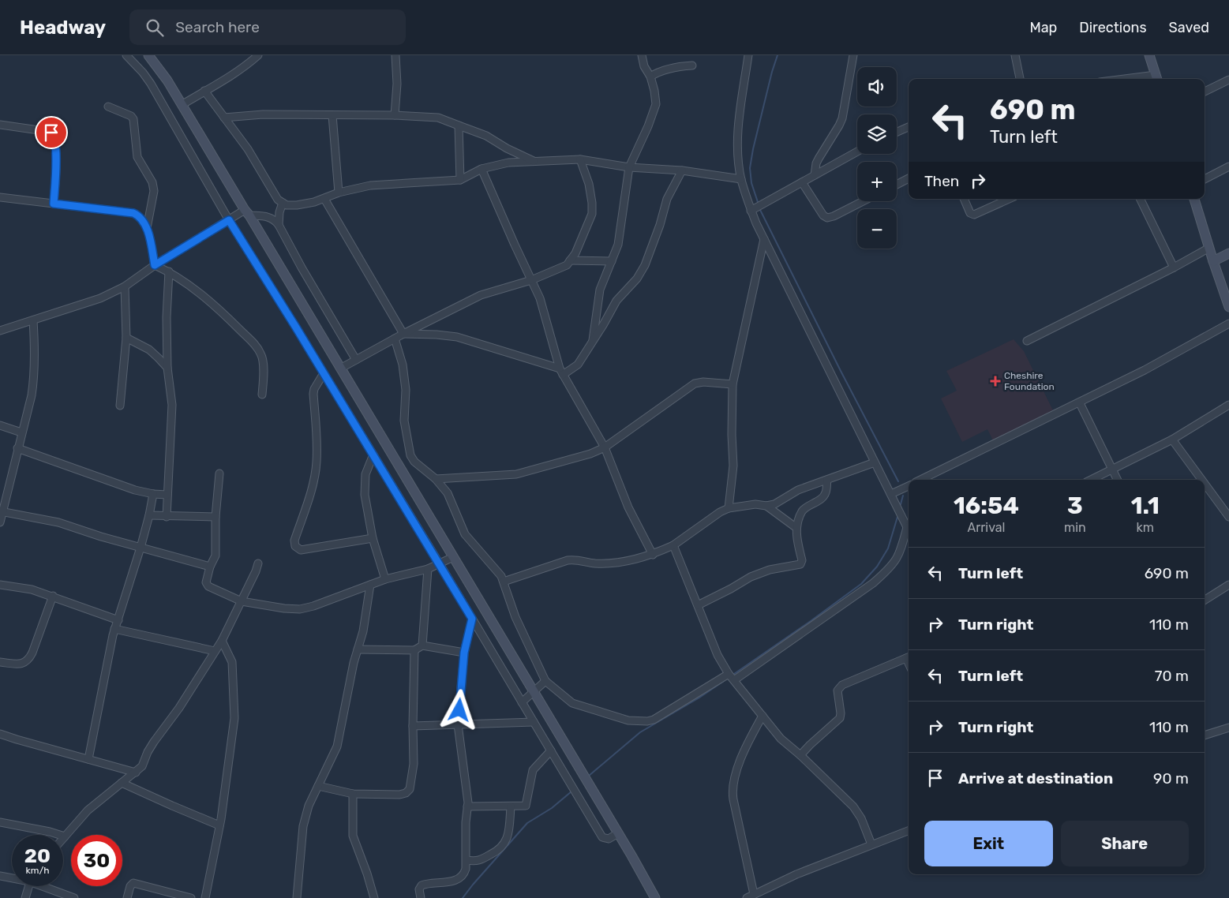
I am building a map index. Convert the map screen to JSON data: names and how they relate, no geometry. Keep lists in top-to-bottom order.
{
  "places": {
    "health": ["Cheshire Foundation"]
  },
  "page": {
    "header": "Headway",
    "search": "Search here",
    "nav": ["Map", "Directions", "Saved"],
    "map_buttons": ["+", "−"],
    "turn": ["690 m", "Turn left"],
    "then": "Then",
    "eta": [
      "16:54",
      "Arrival",
      "3",
      "min",
      "1.1",
      "km"
    ],
    "list": [
      {
        "name": "Turn left",
        "value": "690 m"
      },
      {
        "name": "Turn right",
        "value": "110 m"
      },
      {
        "name": "Turn left",
        "value": "70 m"
      },
      {
        "name": "Turn right",
        "value": "110 m"
      },
      {
        "name": "Arrive at destination",
        "value": "90 m"
      }
    ],
    "buttons": ["Exit", "Share"],
    "speed": "20 km/h",
    "limit": "30"
  }
}
